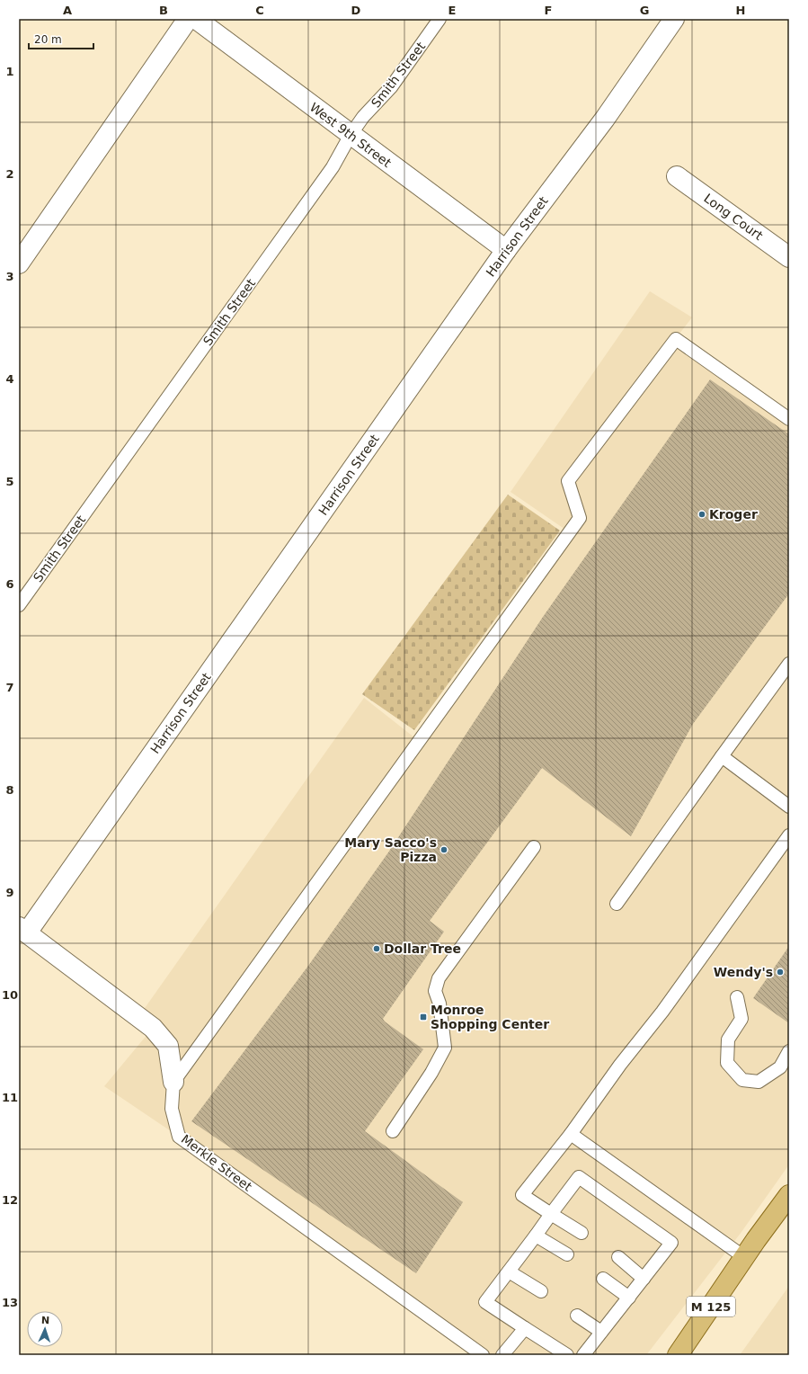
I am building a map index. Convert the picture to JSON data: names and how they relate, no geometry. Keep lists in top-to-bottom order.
{
  "streets": {
    "main road": ["M 125"],
    "street": [
      "West 9th Street",
      "Long Court",
      "Harrison Street",
      "Merkle Street"
    ],
    "lane": ["Smith Street"]
  },
  "crossings": [
    ["Smith Street", "West 9th Street"],
    ["West 9th Street", "Harrison Street"],
    ["Harrison Street", "Merkle Street"]
  ],
  "places": {
    "other": [
      "Kroger",
      "Mary Sacco's Pizza",
      "Dollar Tree",
      "Wendy's"
    ],
    "transit": ["Monroe Shopping Center"]
  },
  "scale_bar": "20 m",
  "north": "top",
  "grid": {
    "columns": [
      "A",
      "B",
      "C",
      "D",
      "E",
      "F",
      "G",
      "H"
    ],
    "rows": [
      "1",
      "2",
      "3",
      "4",
      "5",
      "6",
      "7",
      "8",
      "9",
      "10",
      "11",
      "12",
      "13"
    ]
  }
}
